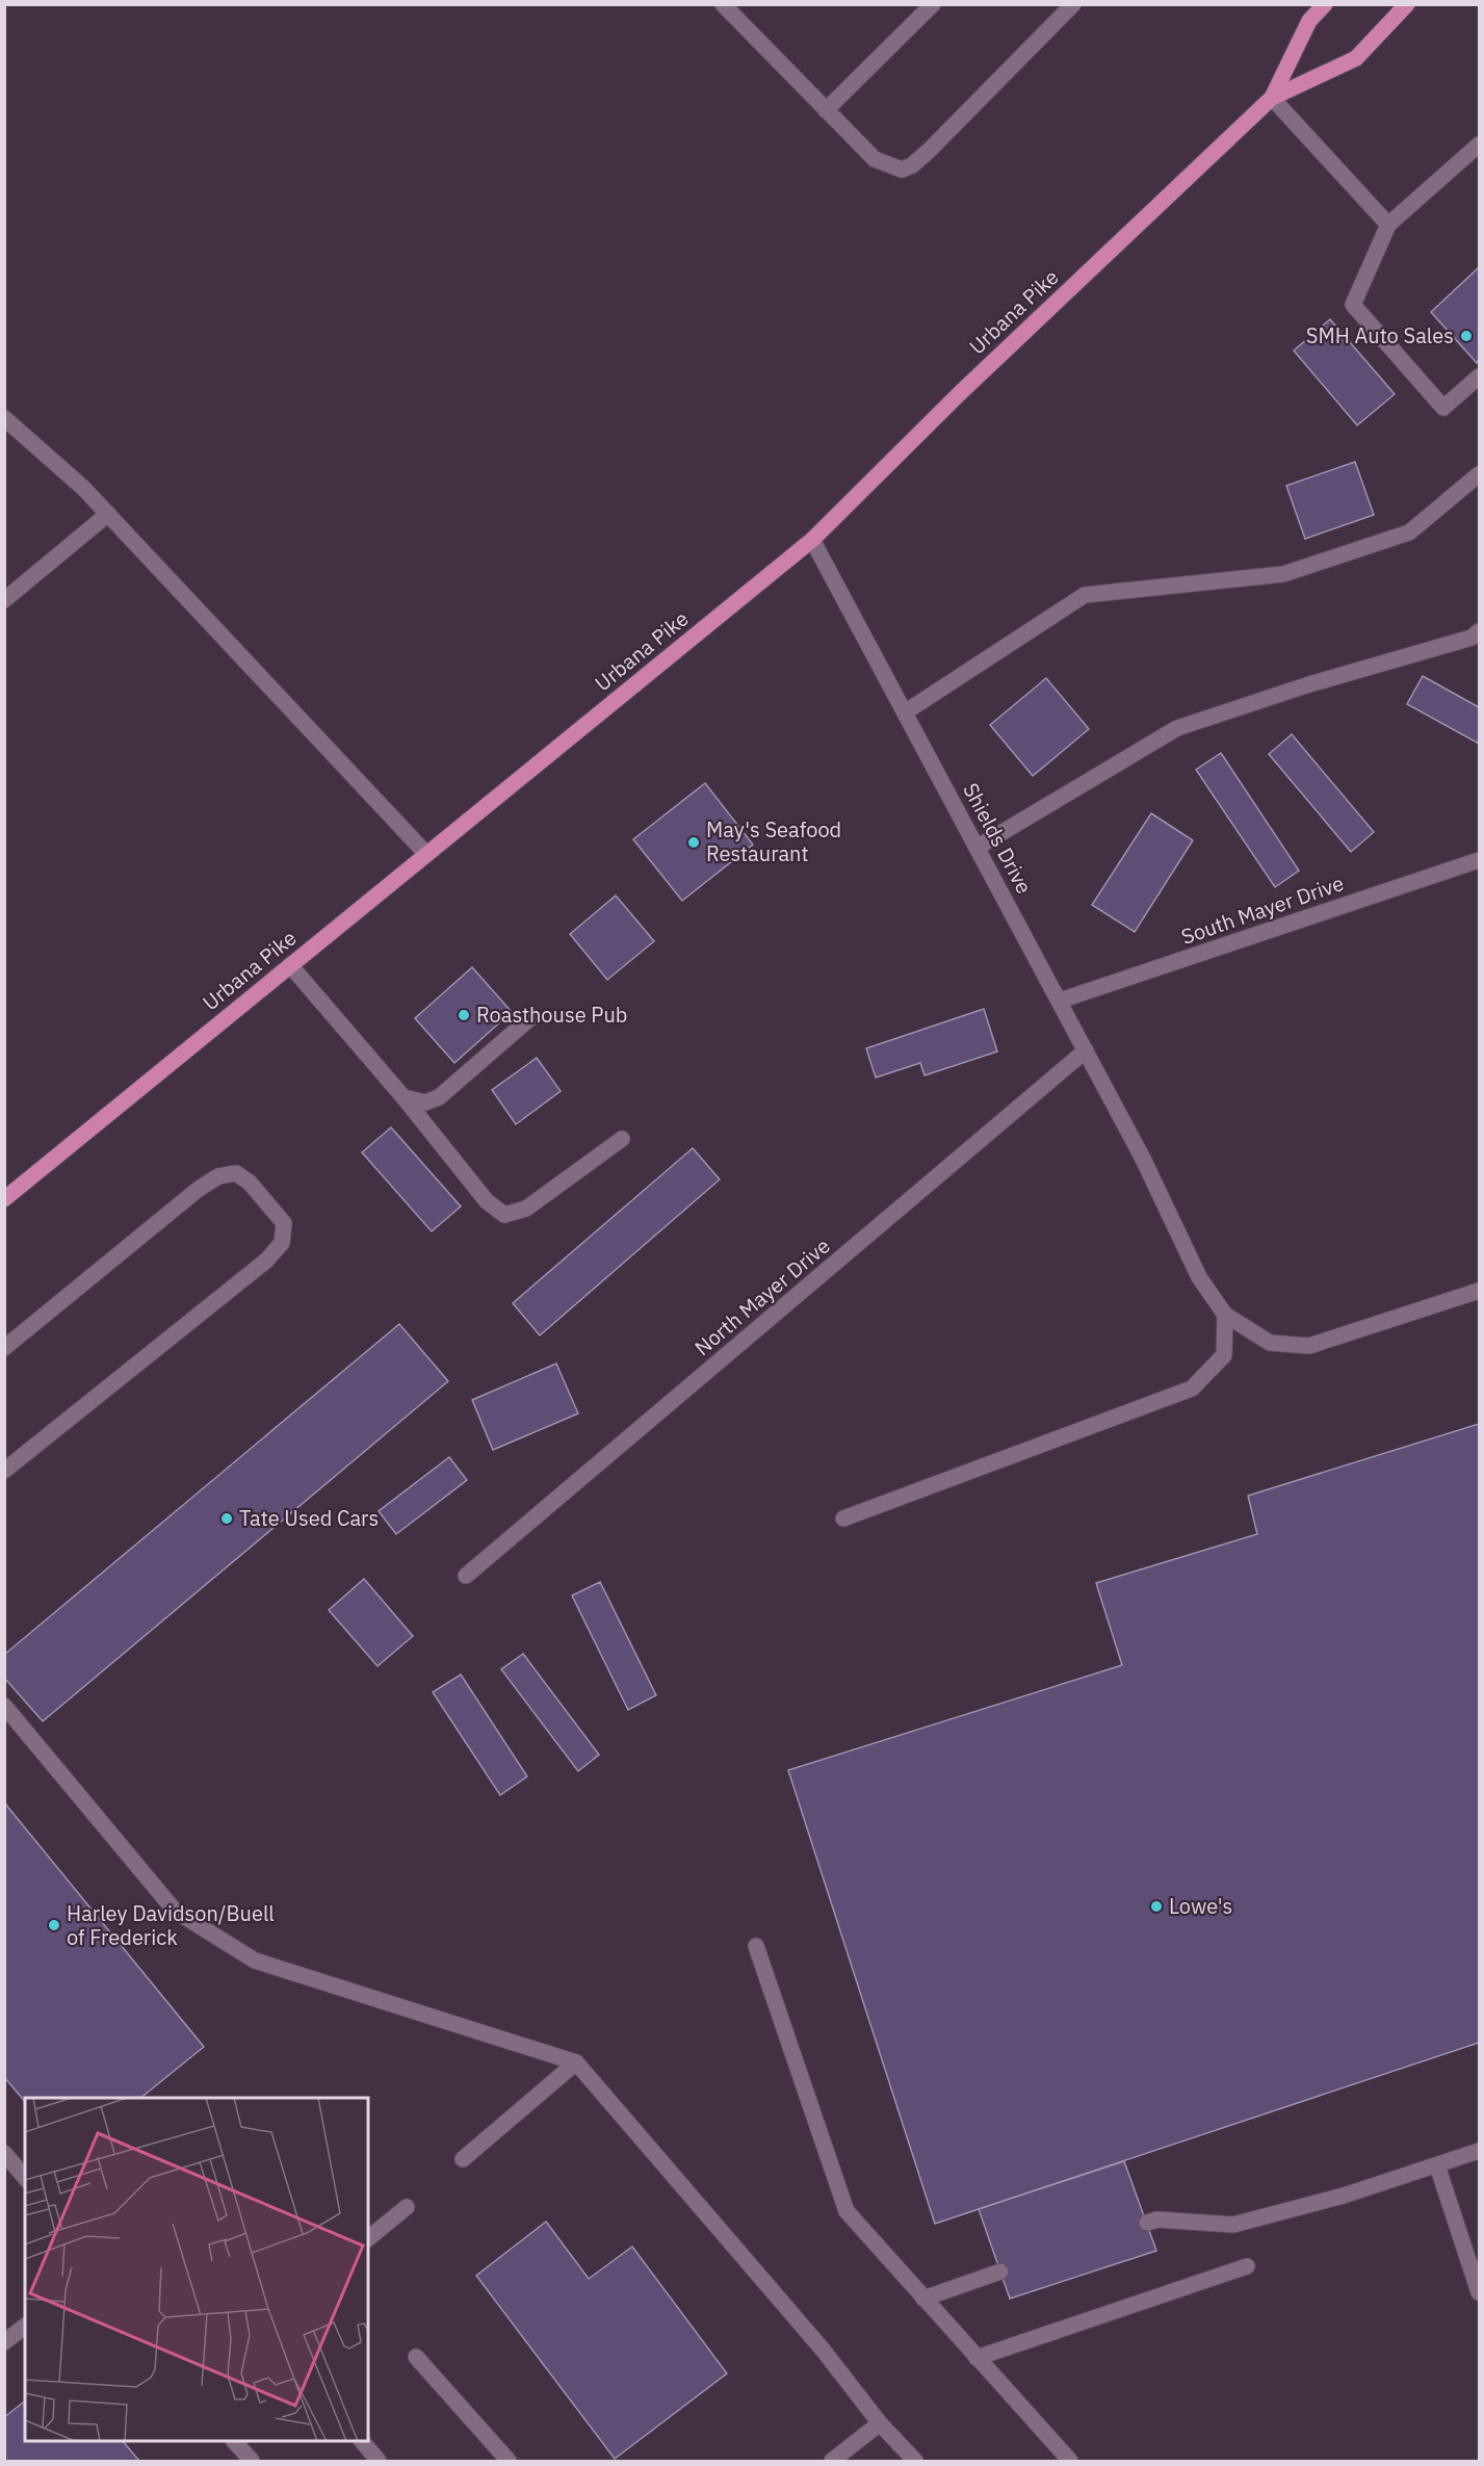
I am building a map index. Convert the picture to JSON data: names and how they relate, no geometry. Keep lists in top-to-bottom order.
{
  "streets": {
    "main road": ["Urbana Pike"],
    "street": ["Shields Drive", "South Mayer Drive", "North Mayer Drive"]
  },
  "crossings": [
    ["Urbana Pike", "Shields Drive"],
    ["Shields Drive", "South Mayer Drive"],
    ["Shields Drive", "North Mayer Drive"]
  ],
  "places": [
    "SMH Auto Sales",
    "May's Seafood Restaurant",
    "Roasthouse Pub",
    "Tate Used Cars",
    "Lowe's",
    "Harley Davidson/Buell of Frederick"
  ]
}
